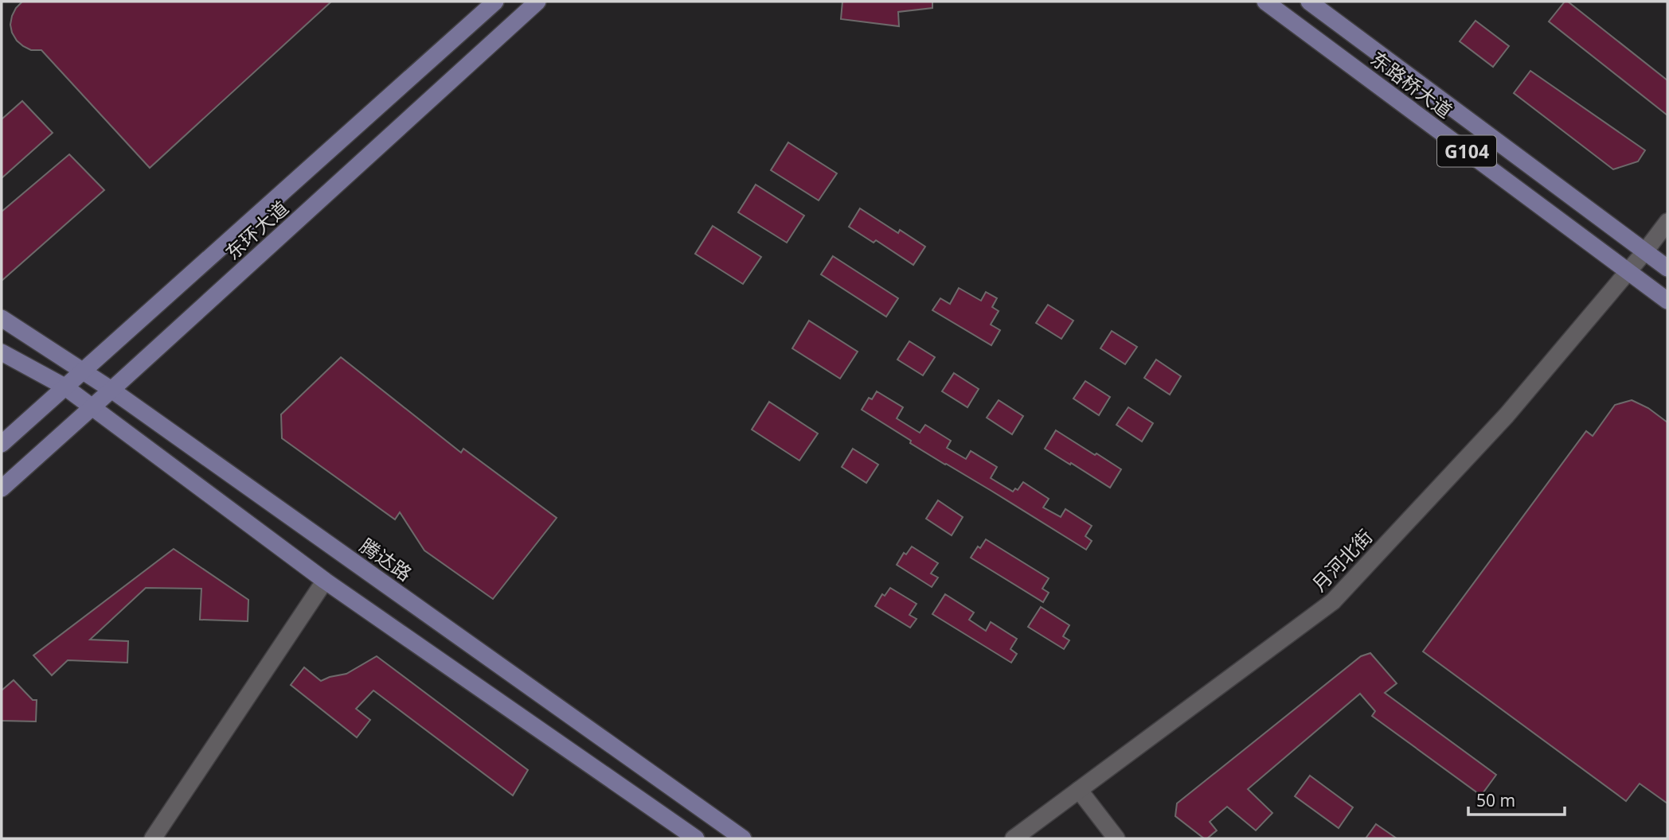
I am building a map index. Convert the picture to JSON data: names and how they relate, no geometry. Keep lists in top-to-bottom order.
{
  "streets": {
    "main road": [
      "东路桥大道",
      "G104",
      "东环大道",
      "腾达路"
    ],
    "street": ["月河北街"]
  },
  "crossings": [
    ["东路桥大道", "月河北街"],
    ["东环大道", "腾达路"]
  ],
  "scale_bar": "50 m"
}
